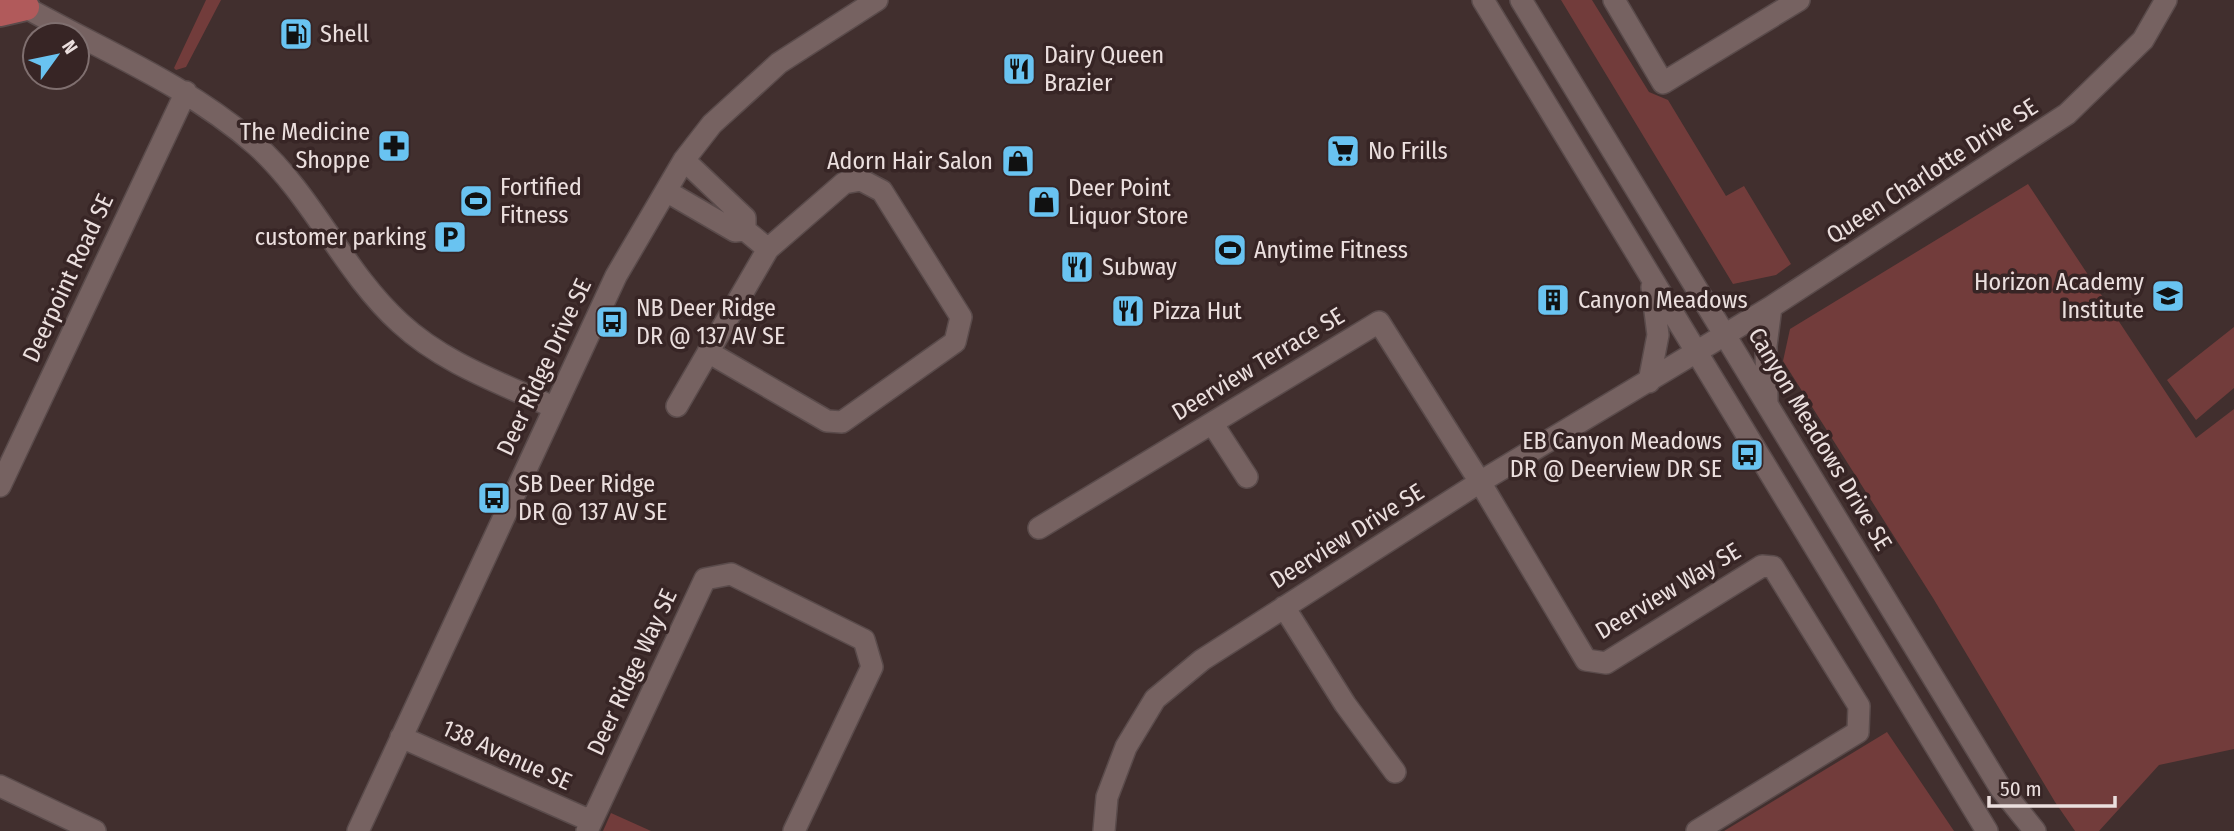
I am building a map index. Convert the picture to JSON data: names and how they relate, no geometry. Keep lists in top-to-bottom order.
{
  "streets": {
    "street": [
      "Queen Charlotte Drive SE",
      "Deerpoint Road SE",
      "Deerview Terrace SE",
      "Deer Ridge Drive SE",
      "Canyon Meadows Drive SE",
      "Deerview Drive SE",
      "Deerview Way SE",
      "Deer Ridge Way SE",
      "138 Avenue SE"
    ]
  },
  "crossings": [
    ["Queen Charlotte Drive SE", "Canyon Meadows Drive SE"],
    ["Queen Charlotte Drive SE", "Deerview Drive SE"],
    ["Deerview Terrace SE", "Deerview Drive SE"],
    ["Deerview Terrace SE", "Deerview Way SE"],
    ["Deer Ridge Drive SE", "138 Avenue SE"],
    ["Deerview Drive SE", "Deerview Way SE"],
    ["Deer Ridge Way SE", "138 Avenue SE"]
  ],
  "places": {
    "fuel station": ["Shell"],
    "restaurant": ["Dairy Queen Brazier", "Subway", "Pizza Hut"],
    "pharmacy": ["The Medicine Shoppe"],
    "supermarket": ["No Frills"],
    "shop": ["Adorn Hair Salon", "Deer Point Liquor Store"],
    "sports": ["Fortified Fitness", "Anytime Fitness"],
    "parking": ["customer parking"],
    "school or university": ["Horizon Academy Institute"],
    "building": ["Canyon Meadows"],
    "bus stop": ["NB Deer Ridge DR @ 137 AV SE", "EB Canyon Meadows DR @ Deerview DR SE", "SB Deer Ridge DR @ 137 AV SE"]
  },
  "scale_bar": "50 m",
  "north": "top right"
}
